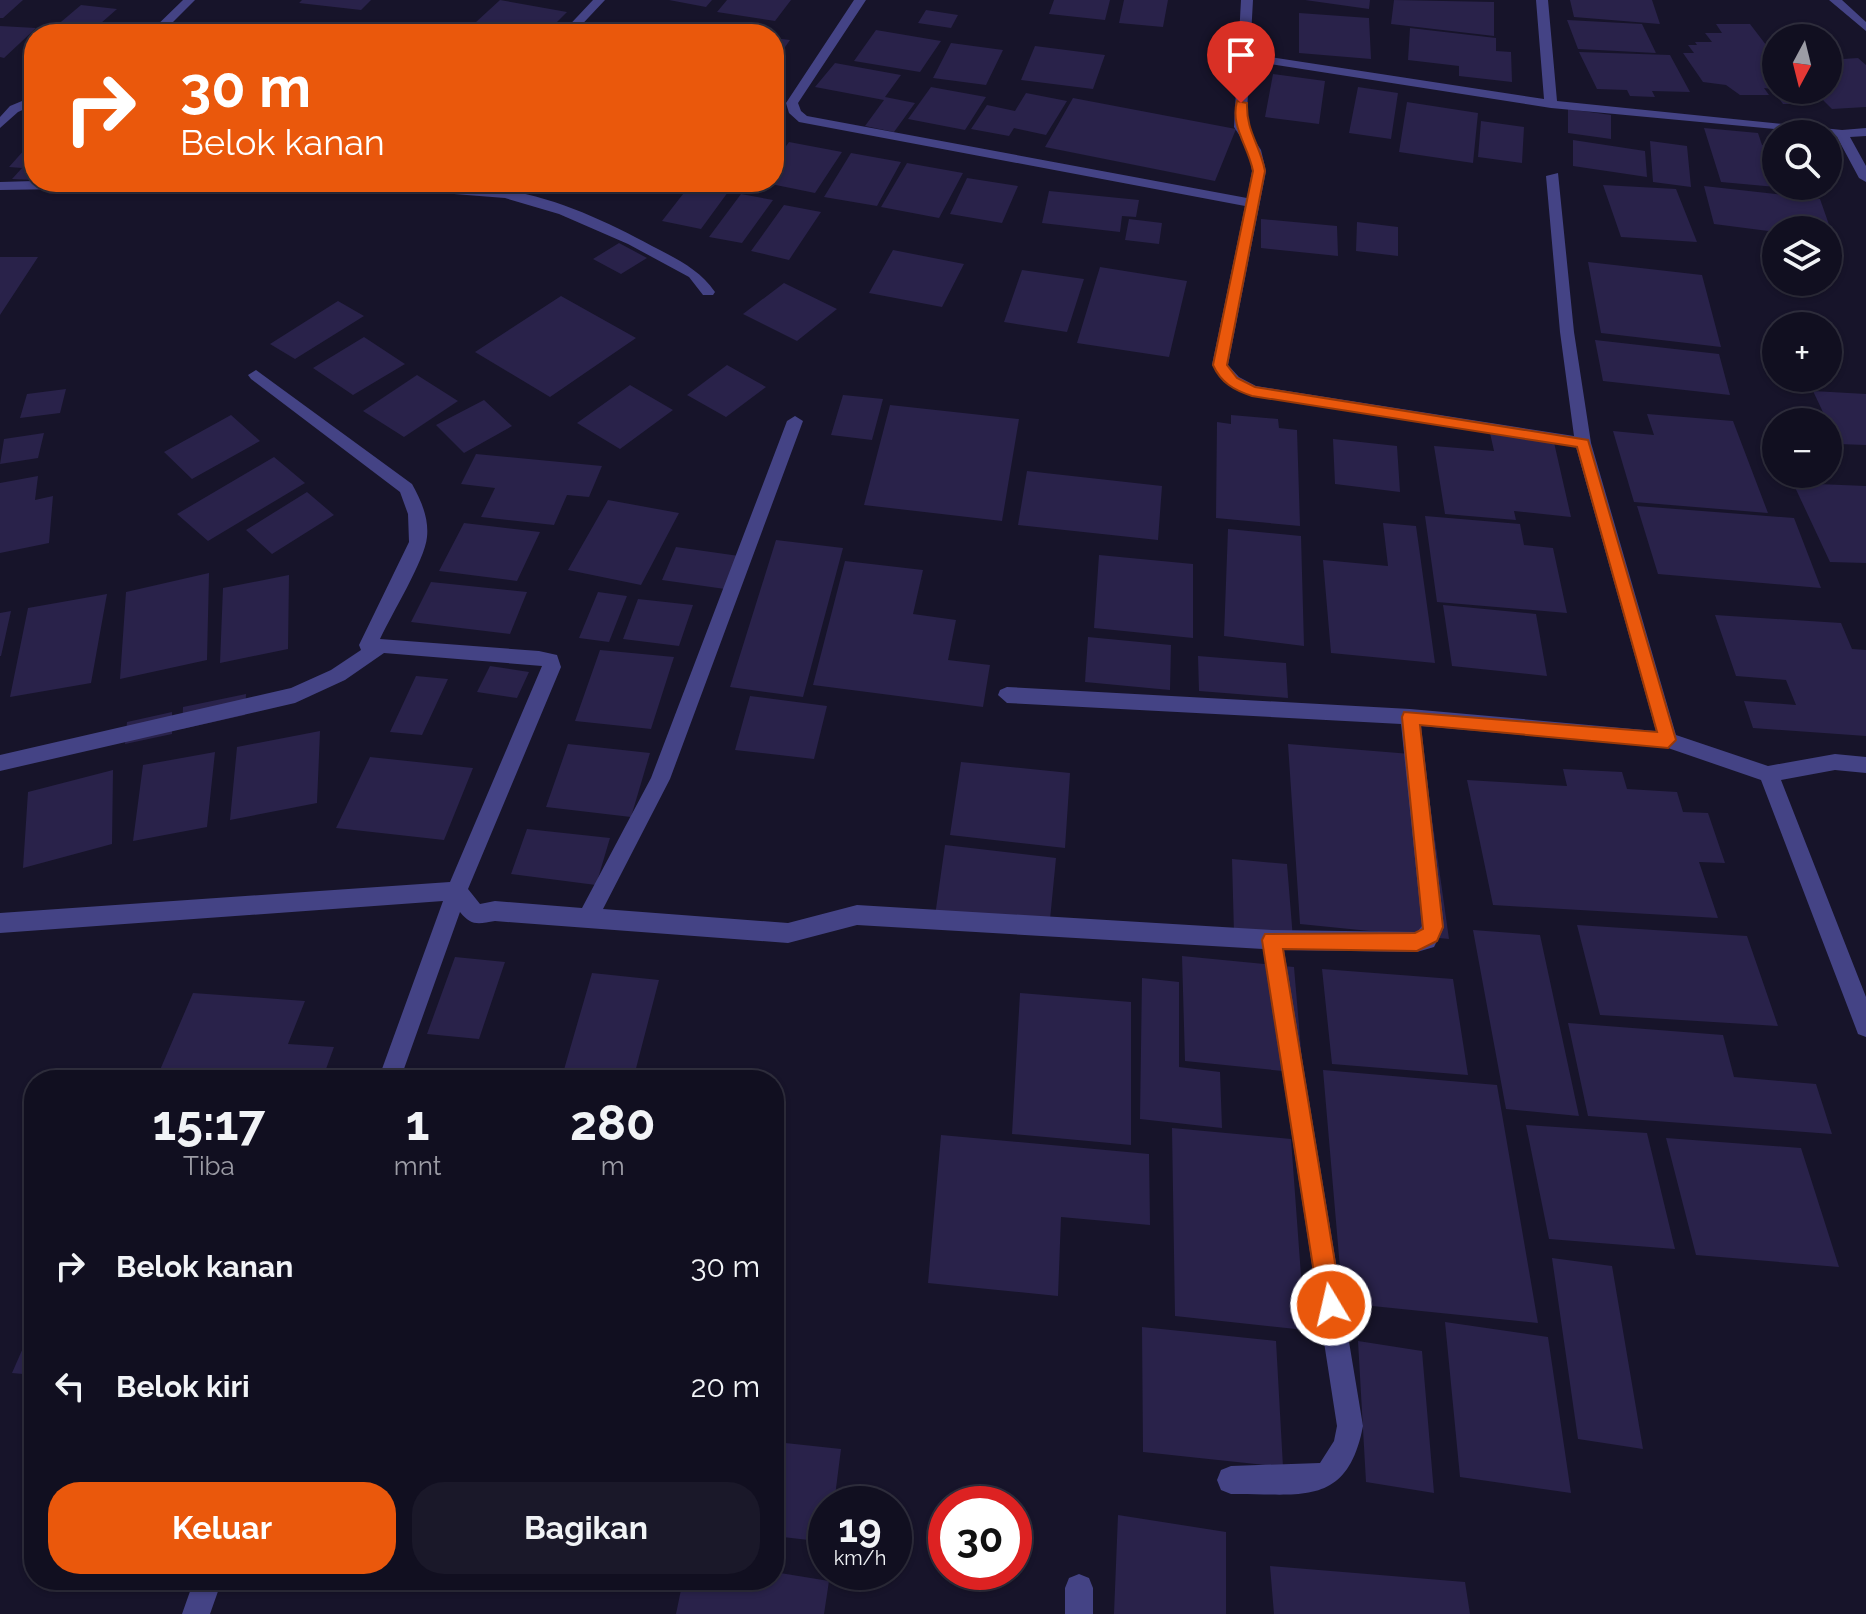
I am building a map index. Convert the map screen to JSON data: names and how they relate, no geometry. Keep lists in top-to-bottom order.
{
  "north": "bottom",
  "page": {
    "map_buttons": ["+", "−"],
    "turn": ["30 m", "Belok kanan"],
    "eta": [
      "15:17",
      "Tiba",
      "1",
      "mnt",
      "280",
      "m"
    ],
    "list": [
      {
        "name": "Belok kanan",
        "value": "30 m"
      },
      {
        "name": "Belok kiri",
        "value": "20 m"
      }
    ],
    "buttons": ["Keluar", "Bagikan"],
    "speed": "19 km/h",
    "limit": "30"
  }
}
